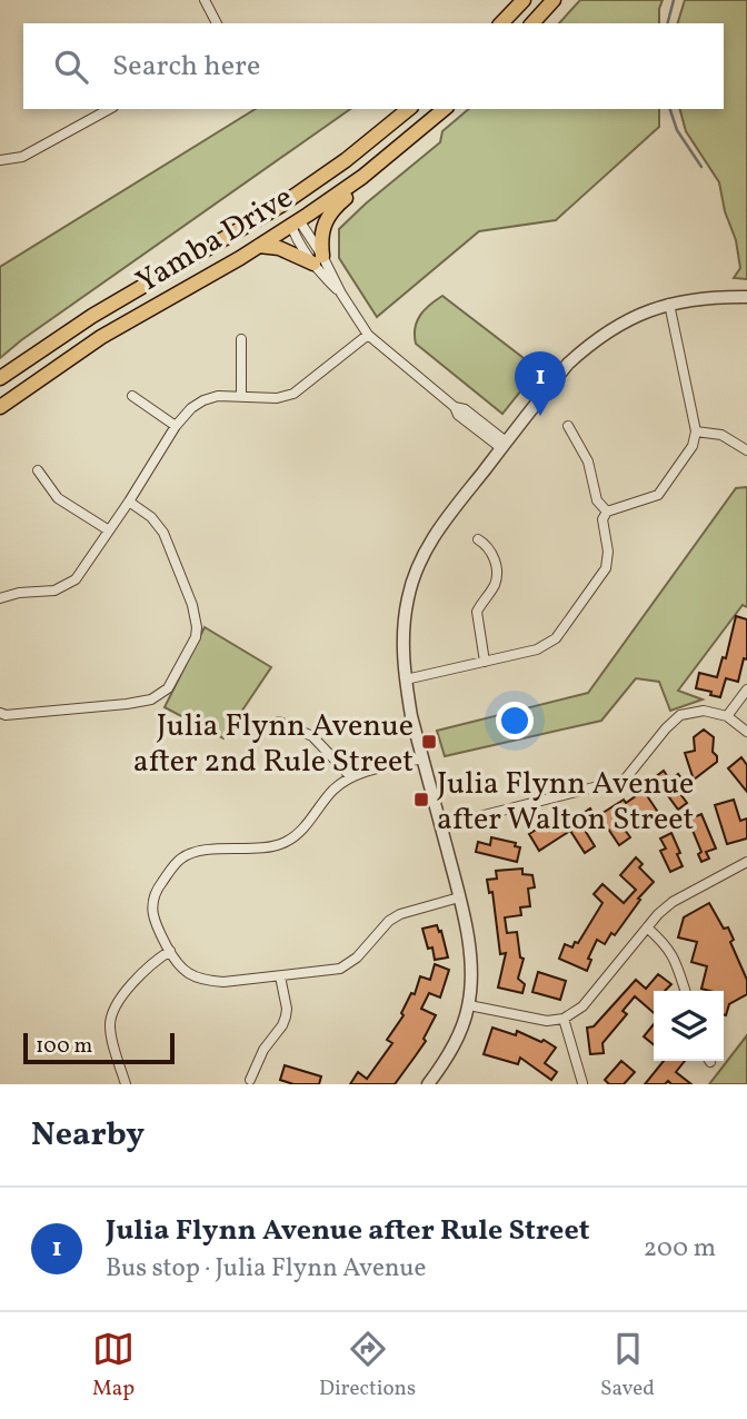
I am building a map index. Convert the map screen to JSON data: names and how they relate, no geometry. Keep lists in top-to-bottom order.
{
  "streets": {
    "main road": ["Yamba Drive"]
  },
  "places": {
    "transit": ["Julia Flynn Avenue after 2nd Rule Street", "Julia Flynn Avenue after Walton Street"]
  },
  "scale_bar": "100 m",
  "page": {
    "search": "Search here",
    "pins": "1",
    "scale": "100 m",
    "heading": "Nearby",
    "list": [
      {
        "mark": "1",
        "name": "Julia Flynn Avenue after Rule Street",
        "note": "Bus stop · Julia Flynn Avenue",
        "value": "200 m"
      }
    ],
    "nav": ["Map", "Directions", "Saved"]
  }
}
